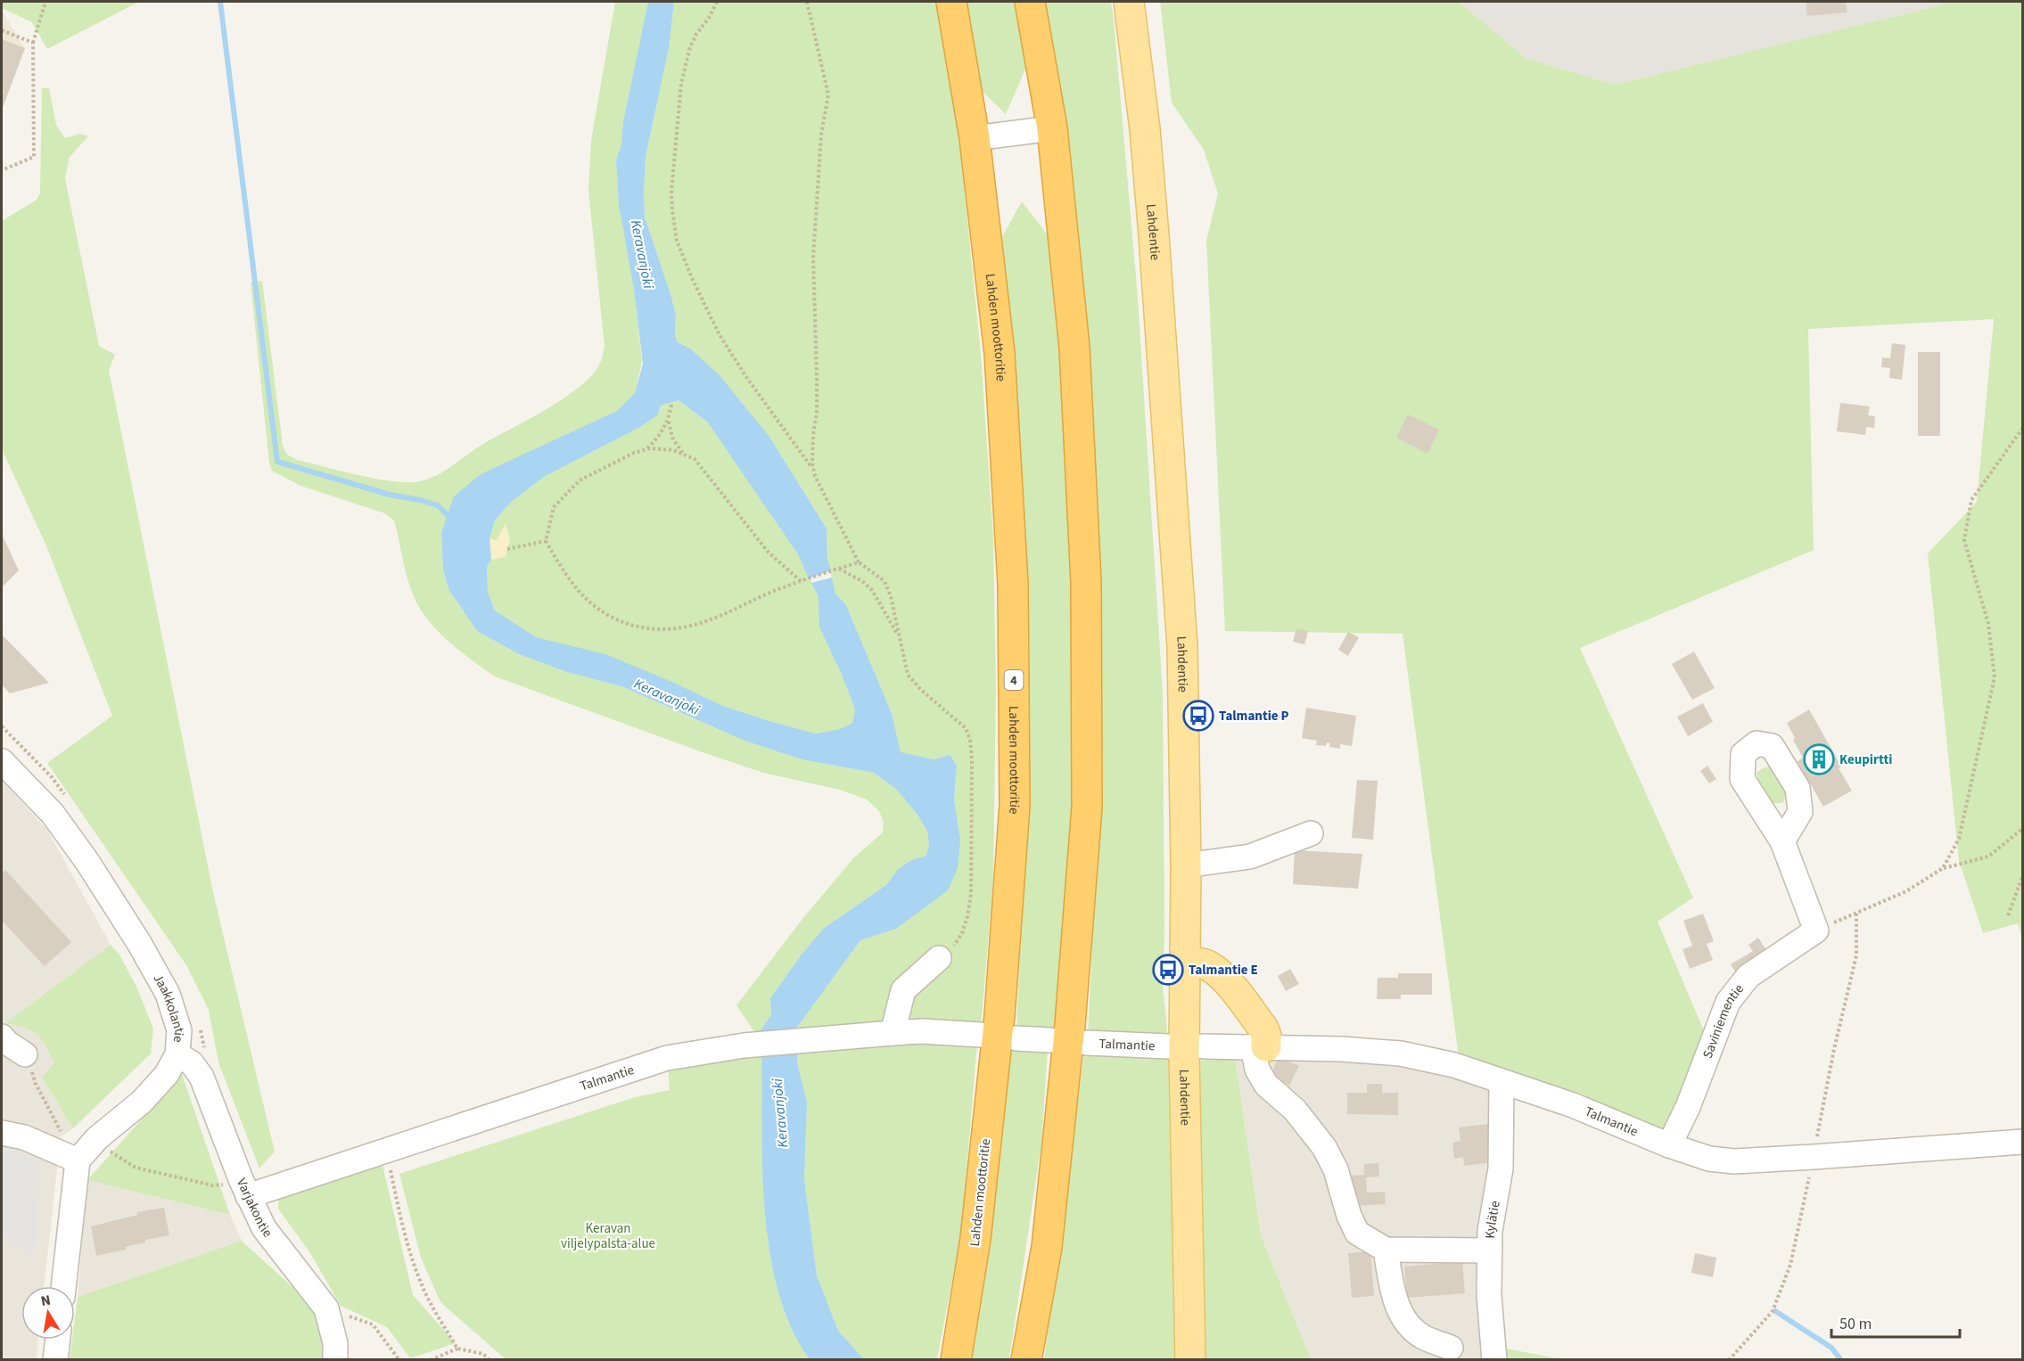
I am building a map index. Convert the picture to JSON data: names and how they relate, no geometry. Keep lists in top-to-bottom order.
{
  "streets": {
    "highway": ["Lahden moottoritie", "4"],
    "main road": ["Lahdentie"],
    "street": [
      "Jaakkolantie",
      "Saviniementie",
      "Talmantie",
      "Varjakontie",
      "Kylätie"
    ]
  },
  "crossings": [
    ["Jaakkolantie", "Varjakontie"],
    ["Saviniementie", "Talmantie"],
    ["Talmantie", "Varjakontie"],
    ["Talmantie", "Kylätie"]
  ],
  "water": ["Keravanjoki"],
  "parks": ["Keravan viljelypalsta-alue"],
  "places": {
    "bus stop": ["Talmantie P", "Talmantie E"],
    "building": ["Keupirtti"]
  },
  "scale_bar": "50 m",
  "north": "top"
}
